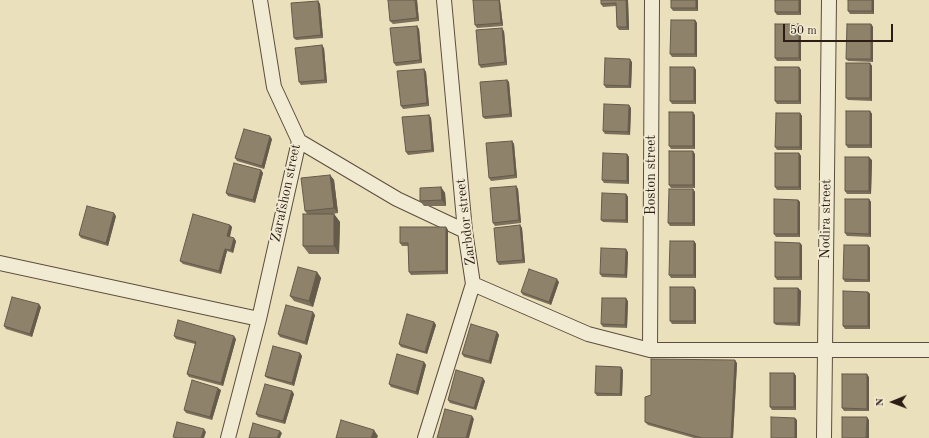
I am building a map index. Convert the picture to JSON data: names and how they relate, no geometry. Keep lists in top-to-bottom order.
{
  "streets": {
    "street": [
      "Boston street",
      "Zarafshon street",
      "Nodira street",
      "Zarbdor street"
    ]
  },
  "scale_bar": "50 m",
  "north": "left"
}
